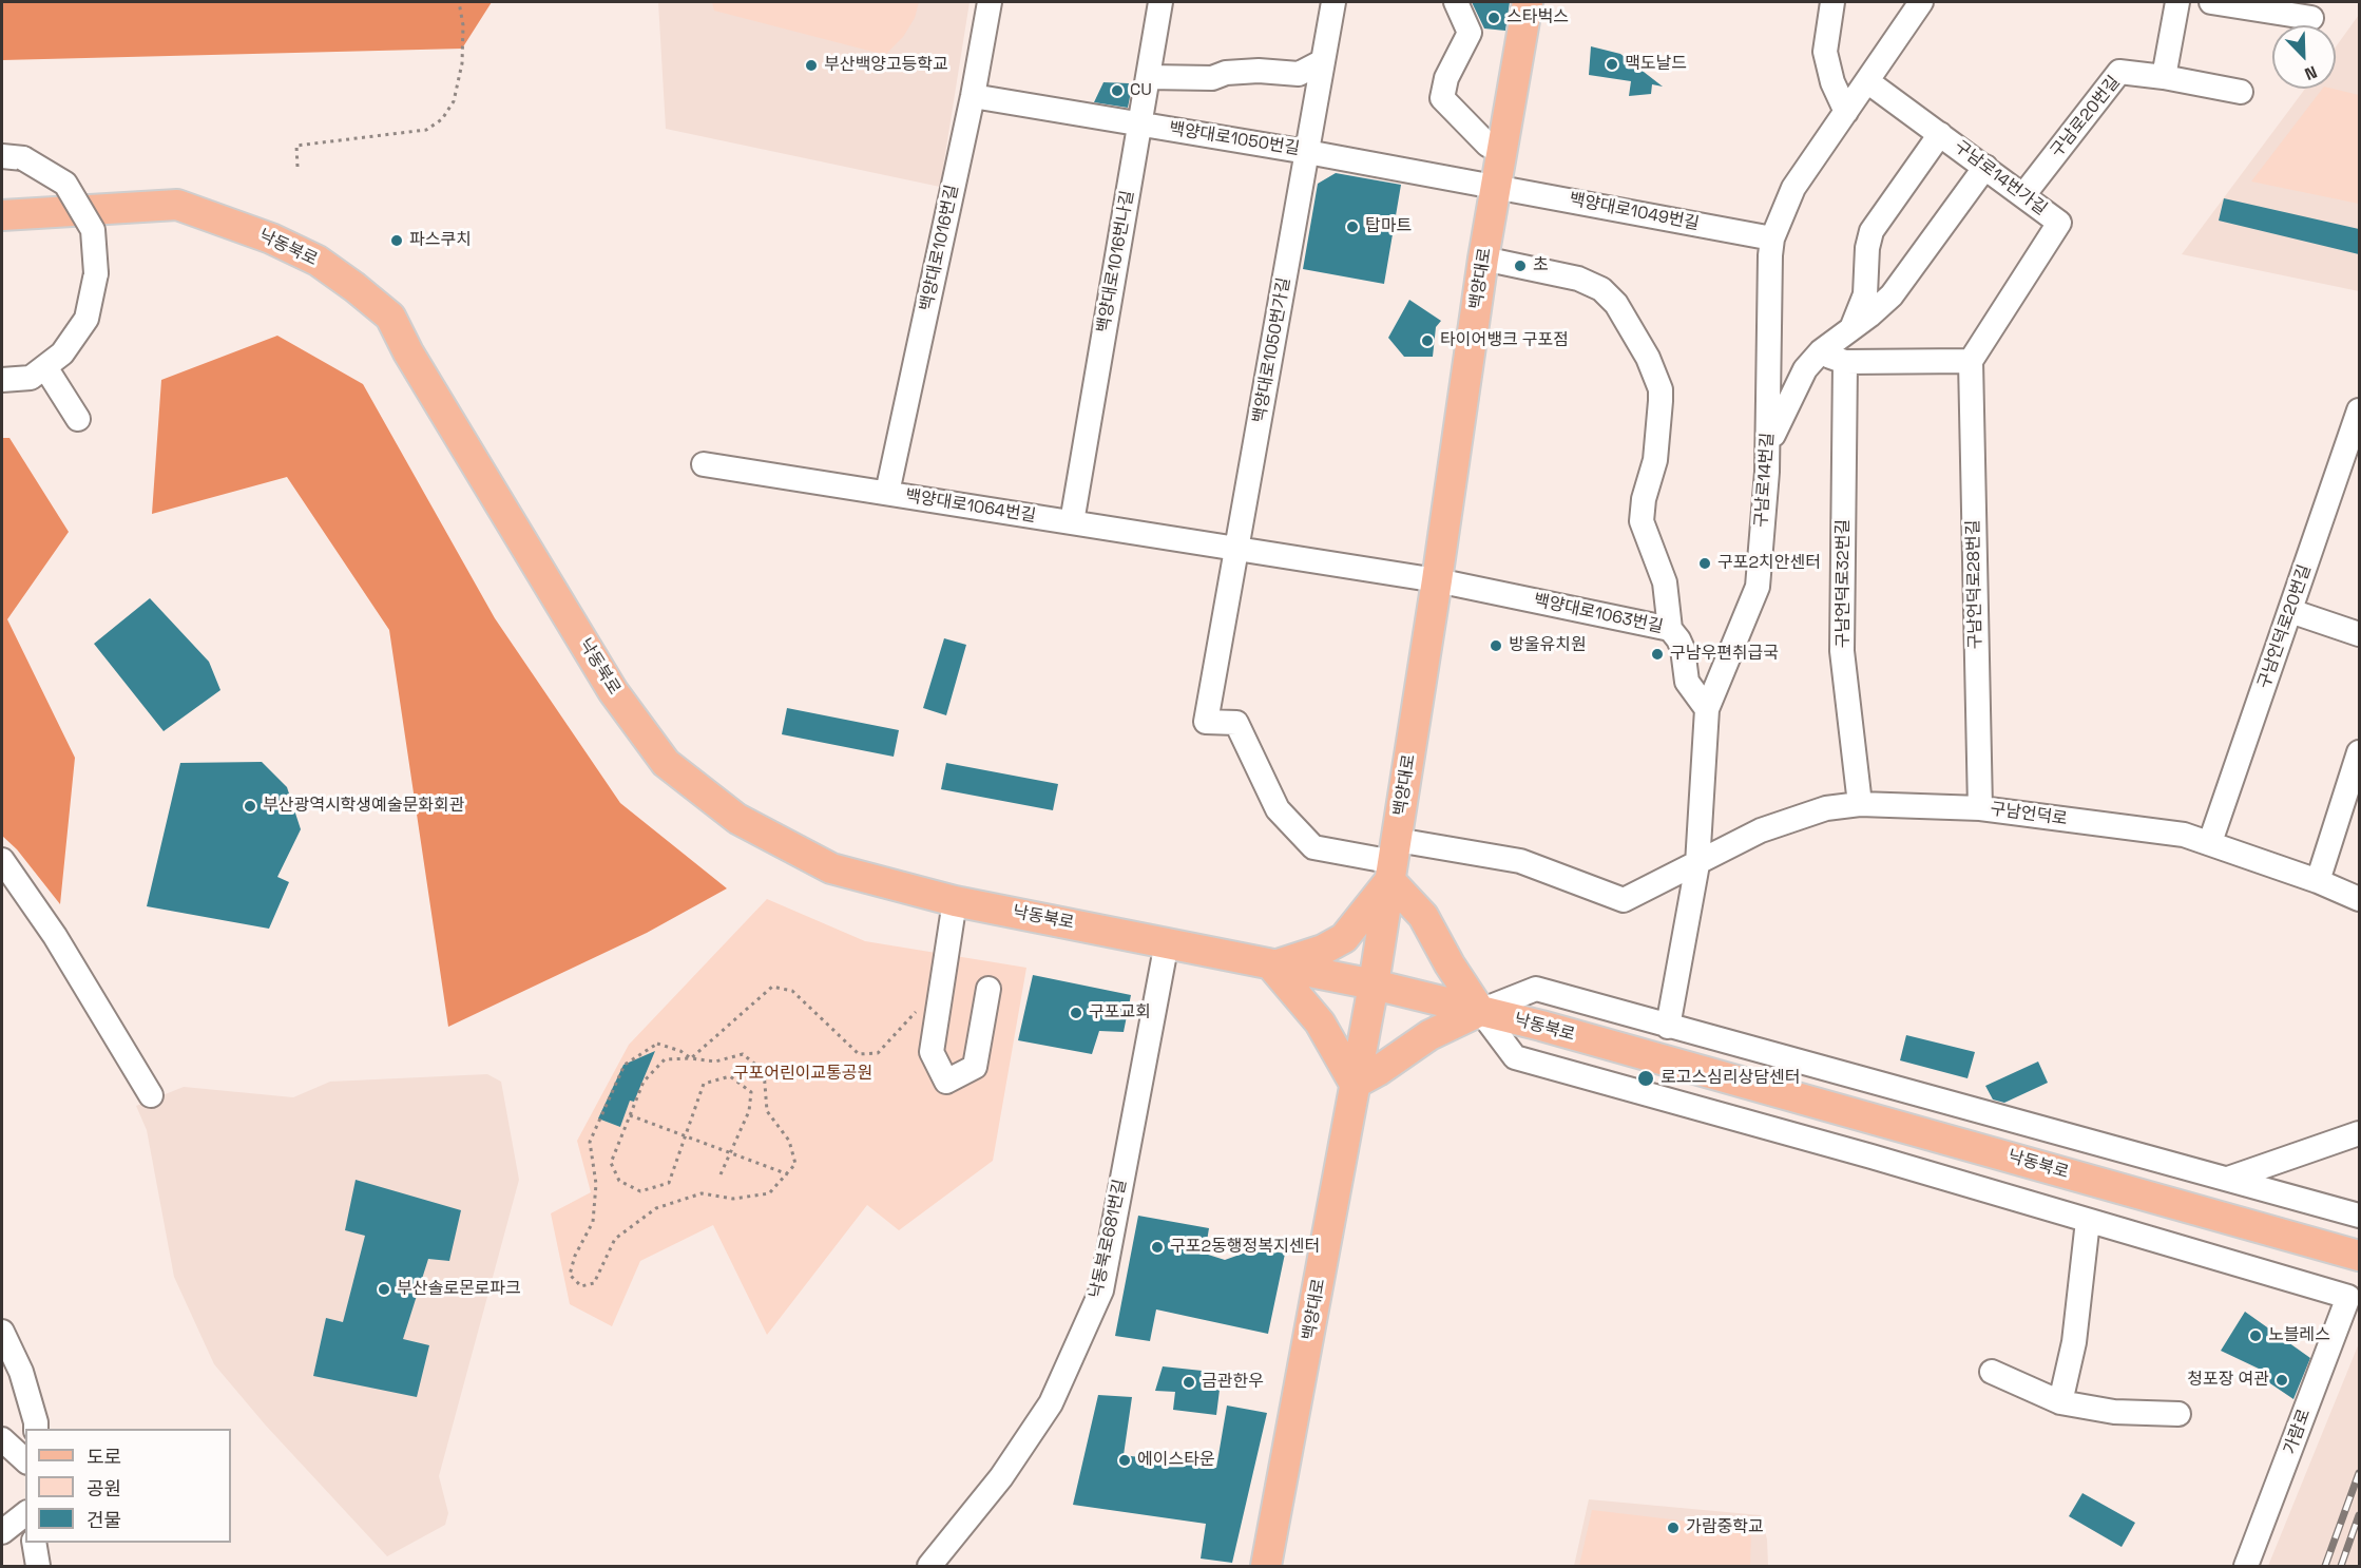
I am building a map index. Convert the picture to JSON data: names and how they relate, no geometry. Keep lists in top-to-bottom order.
{
  "streets": {
    "main road": ["낙동북로", "백양대로"],
    "street": [
      "구남로20번길",
      "백양대로1050번길",
      "구남로14번가길",
      "백양대로1049번길",
      "백양대로1016번길",
      "백양대로1016번나길",
      "백양대로1050번가길",
      "구남로14번길",
      "백양대로1064번길",
      "구남언덕로32번길",
      "구남언덕로28번길",
      "백양대로1063번길",
      "구남언덕로20번길",
      "구남언덕로",
      "낙동북로681번길",
      "가람로"
    ]
  },
  "crossings": [
    ["구남로20번길", "구남로14번가길"],
    ["백양대로1050번길", "백양대로1049번길"],
    ["백양대로1050번길", "백양대로1016번길"],
    ["백양대로1050번길", "백양대로1016번나길"],
    ["백양대로1050번길", "백양대로"],
    ["백양대로1050번길", "백양대로1050번가길"],
    ["구남로14번가길", "구남로14번길"],
    ["구남로14번가길", "구남언덕로28번길"],
    ["백양대로1049번길", "백양대로"],
    ["백양대로1049번길", "구남로14번길"],
    ["낙동북로", "백양대로"],
    ["낙동북로", "낙동북로681번길"],
    ["백양대로1016번길", "백양대로1064번길"],
    ["백양대로1016번나길", "백양대로1064번길"],
    ["백양대로", "백양대로1064번길"],
    ["백양대로", "백양대로1063번길"],
    ["백양대로", "구남언덕로"],
    ["백양대로1050번가길", "백양대로1064번길"],
    ["백양대로1050번가길", "구남언덕로"],
    ["구남로14번길", "백양대로1063번길"],
    ["구남로14번길", "구남언덕로"],
    ["백양대로1064번길", "백양대로1063번길"],
    ["백양대로1064번길", "구남언덕로"],
    ["구남언덕로32번길", "구남언덕로"],
    ["구남언덕로28번길", "구남언덕로"],
    ["구남언덕로20번길", "구남언덕로"]
  ],
  "parks": ["구포어린이교통공원"],
  "places": [
    "스타벅스",
    "맥도날드",
    "부산백양고등학교",
    "CU",
    "탑마트",
    "파스쿠치",
    "초",
    "타이어뱅크 구포점",
    "구포2치안센터",
    "방울유치원",
    "구남우편취급국",
    "부산광역시학생예술문화회관",
    "구포교회",
    "로고스심리상담센터",
    "구포2동행정복지센터",
    "부산솔로몬로파크",
    "노블레스",
    "청포장 여관",
    "금관한우",
    "에이스타운",
    "가람중학교"
  ],
  "legend": ["도로", "공원", "건물"],
  "north": "bottom right"
}
